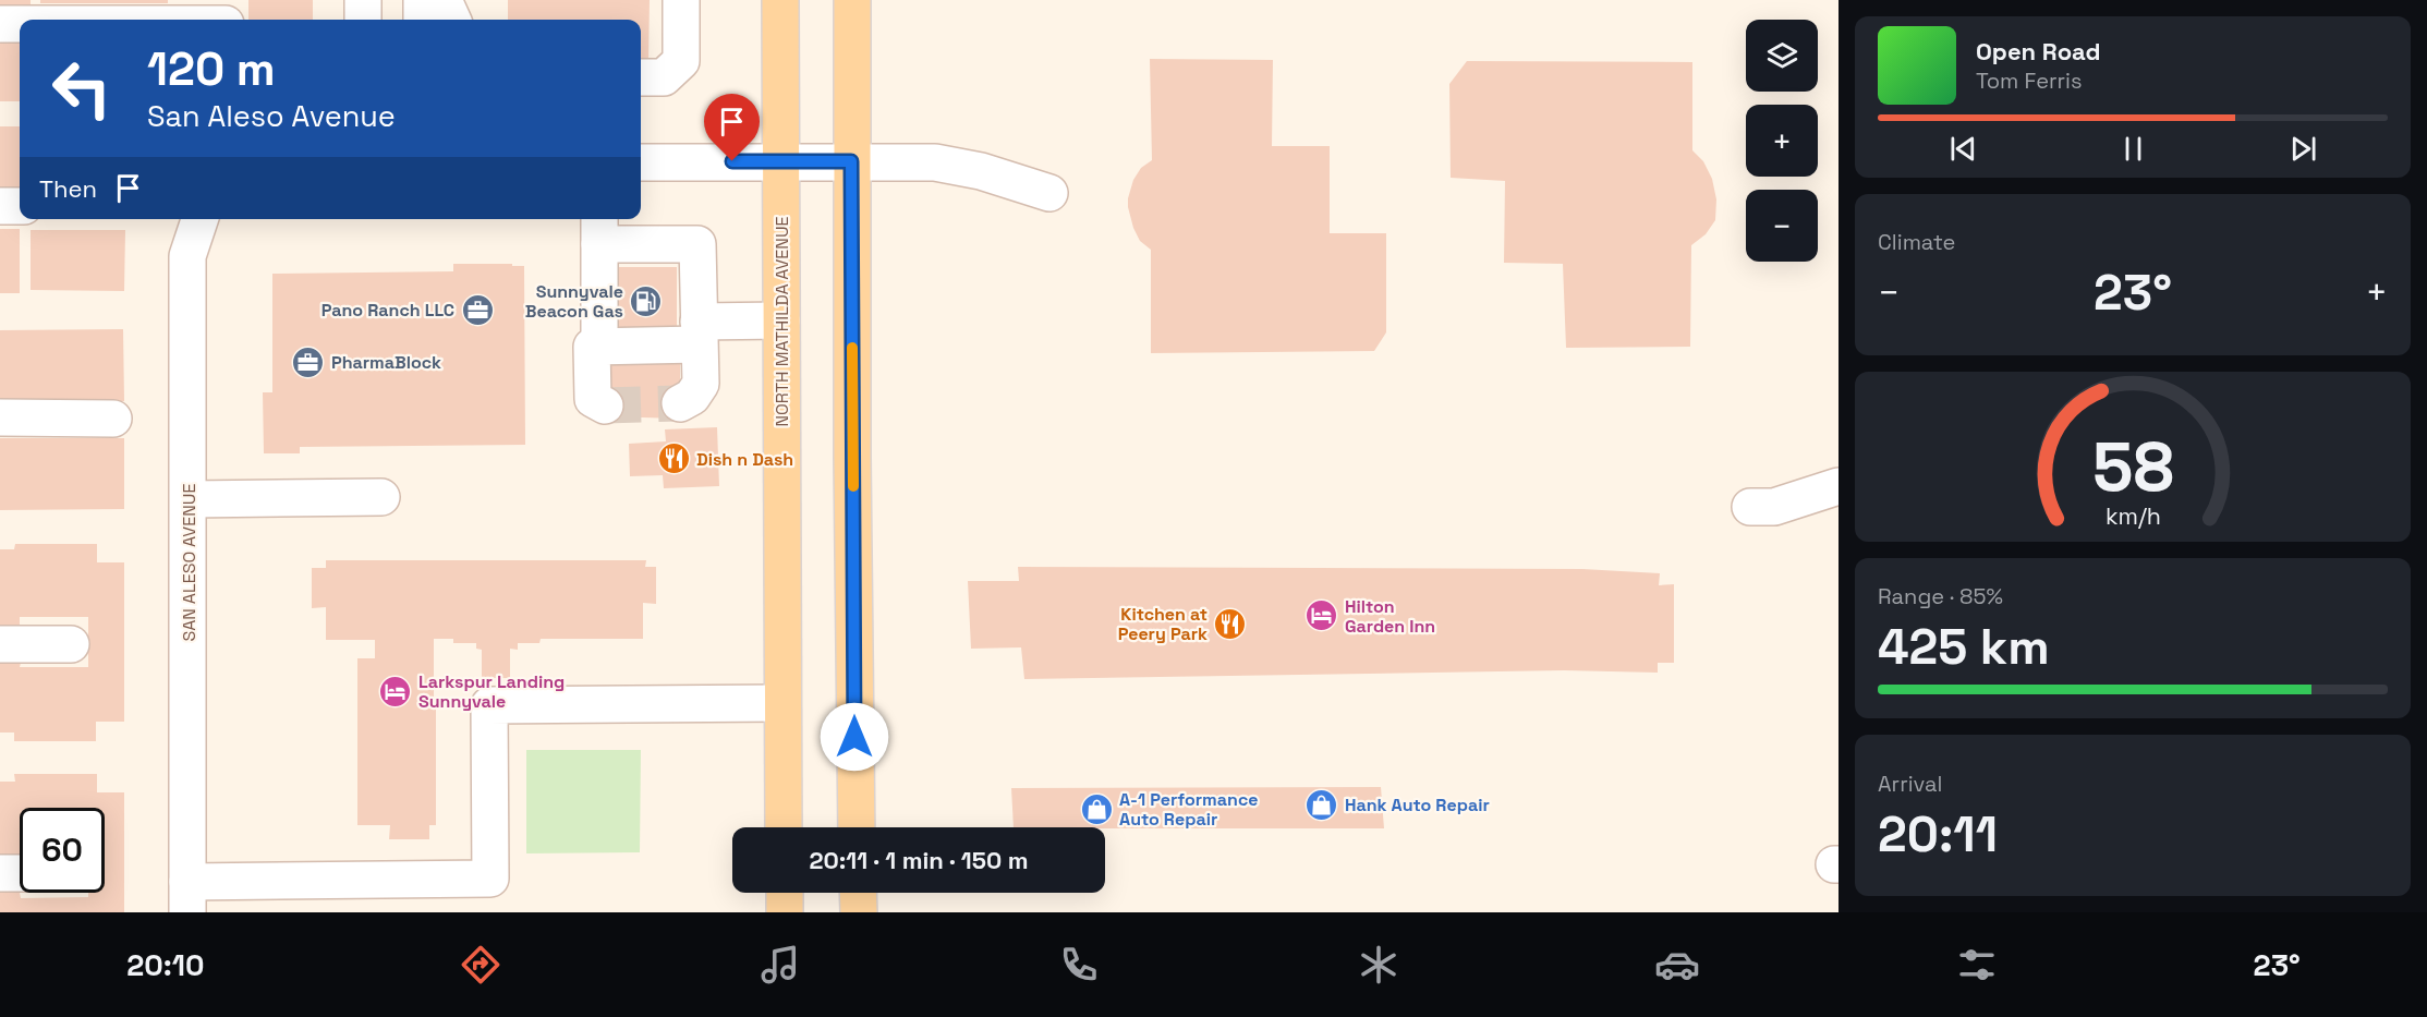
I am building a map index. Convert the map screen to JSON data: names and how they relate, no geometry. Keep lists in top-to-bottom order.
{
  "streets": {
    "main road": ["NORTH MATHILDA AVENUE"],
    "street": ["SAN ALESO AVENUE"]
  },
  "places": {
    "fuel station": ["Sunnyvale Beacon Gas"],
    "office": ["Pano Ranch LLC", "PharmaBlock"],
    "restaurant": ["Dish n Dash", "Kitchen at Peery Park"],
    "hotel": ["Hilton Garden Inn", "Larkspur Landing Sunnyvale"],
    "shop": ["Hank Auto Repair", "A-1 Performance Auto Repair"]
  },
  "page": {
    "map_buttons": ["+", "−"],
    "turn": ["120 m", "San Aleso Avenue"],
    "song": ["Open Road", "Tom Ferris"],
    "then": "Then",
    "tile": [
      "Climate",
      ["Range · 85%", "425 km"],
      ["Arrival", "20:11"]
    ],
    "heat": ["−", "23°", "+"],
    "limit": "60",
    "trip": "20:11 · 1 min · 150 m",
    "tabs": ["20:10", "23°"],
    "gauge": ["58", "km/h"]
  }
}
